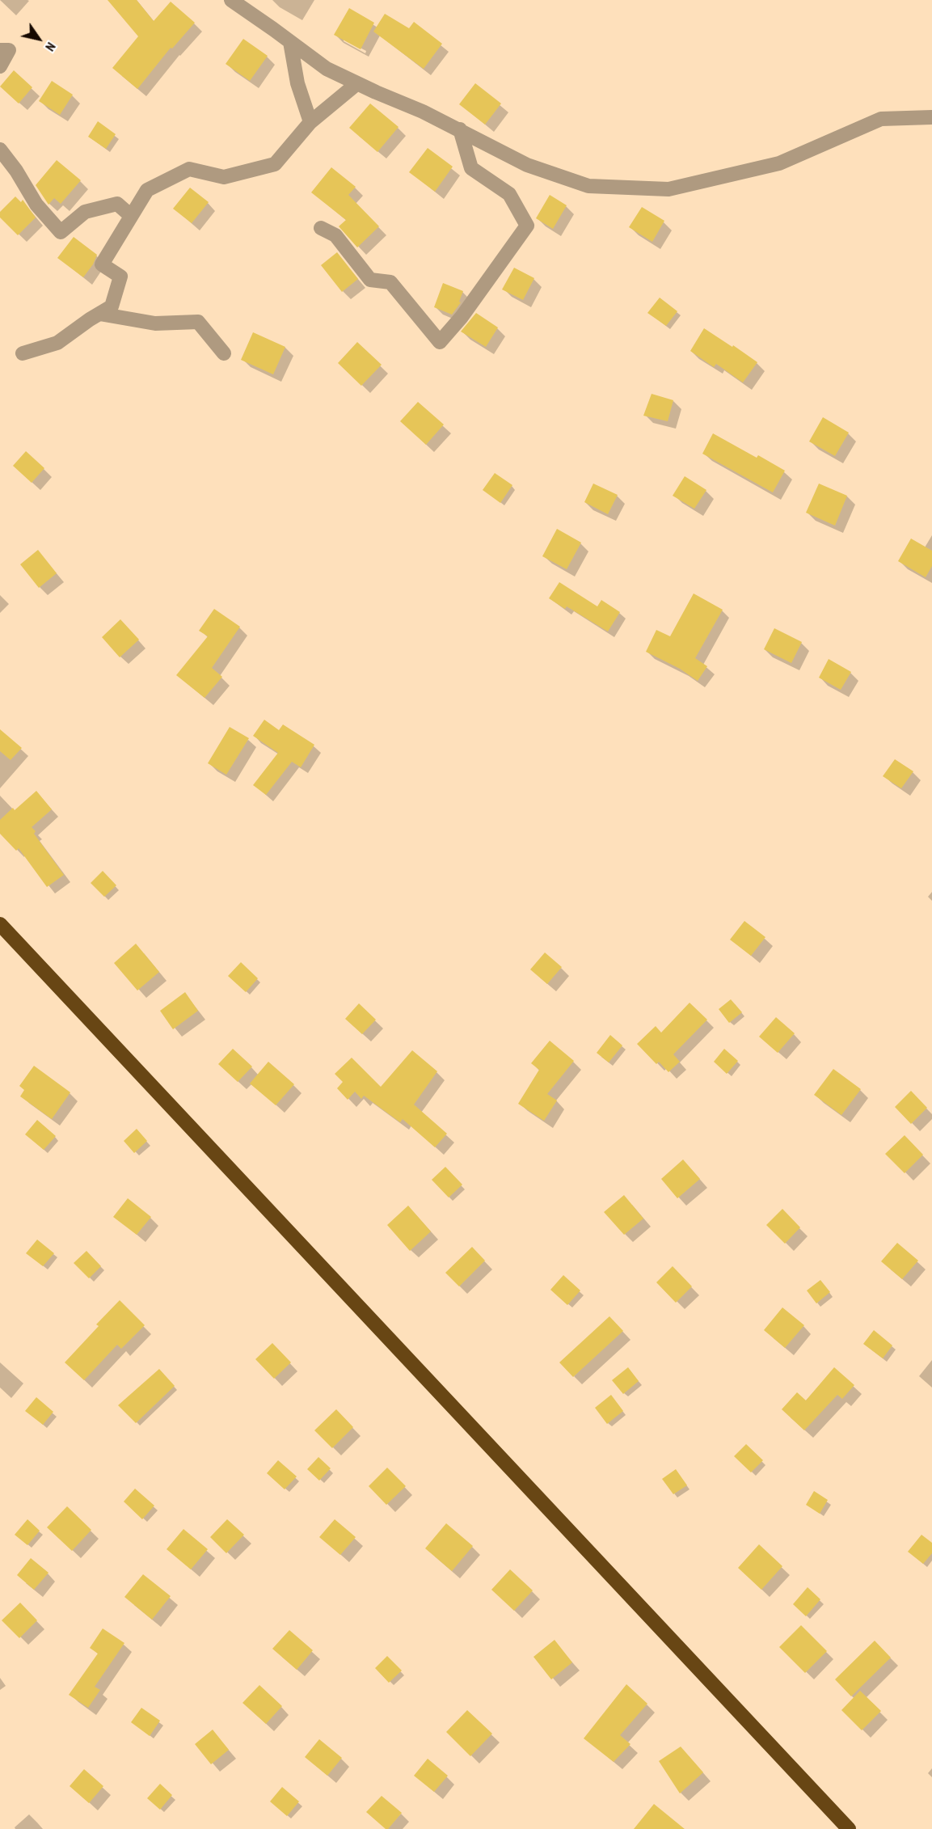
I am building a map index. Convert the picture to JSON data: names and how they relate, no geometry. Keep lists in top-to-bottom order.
{
  "north": "bottom right"
}
